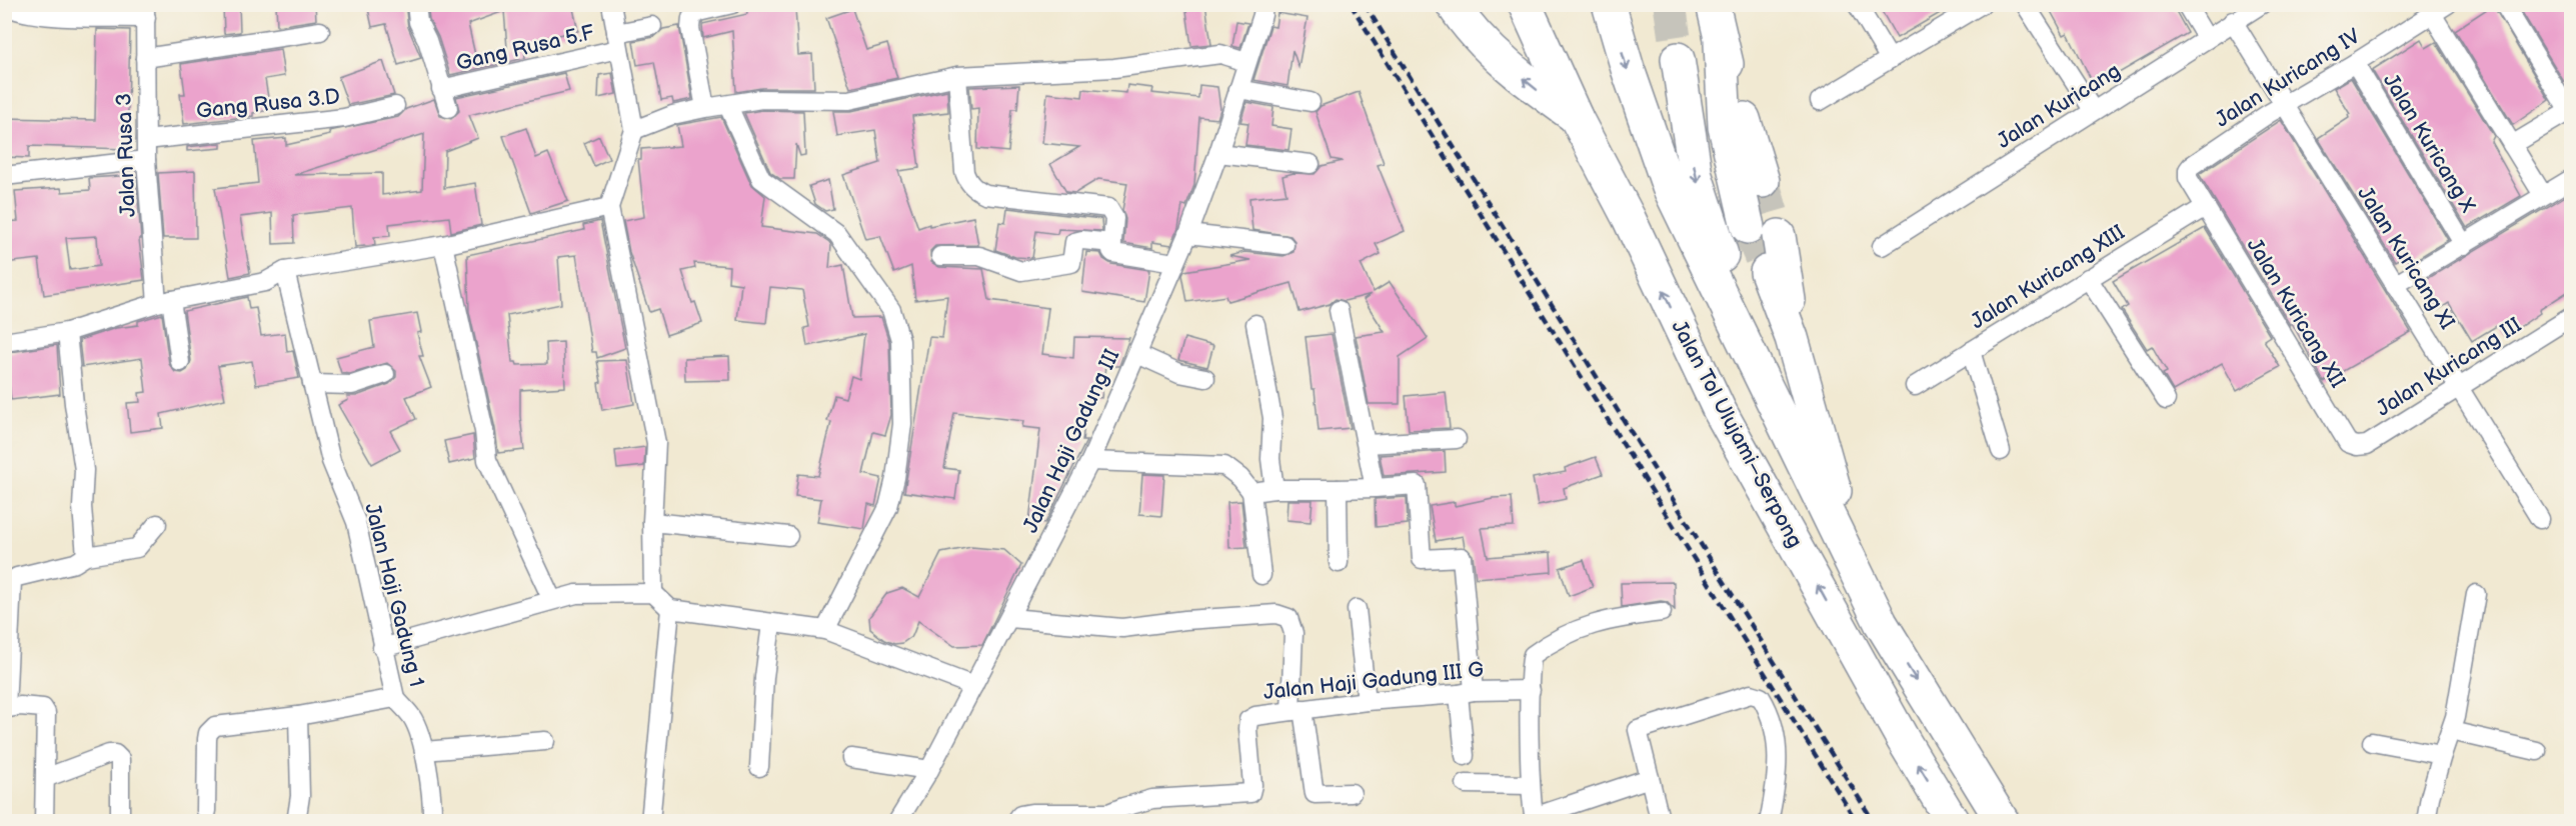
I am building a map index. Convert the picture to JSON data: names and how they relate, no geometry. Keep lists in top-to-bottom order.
{
  "streets": {
    "highway": ["Jalan Tol Ulujami–Serpong"],
    "street": [
      "Gang Rusa 5.F",
      "Jalan Kuricang IV",
      "Gang Rusa 3.D",
      "Jalan Kuricang",
      "Jalan Kuricang X",
      "Jalan Rusa 3",
      "Jalan Kuricang XI",
      "Jalan Kuricang XIII",
      "Jalan Kuricang XII",
      "Jalan Kuricang III",
      "Jalan Haji Gadung III",
      "Jalan Haji Gadung 1",
      "Jalan Haji Gadung III G"
    ]
  },
  "crossings": [
    ["Jalan Kuricang IV", "Jalan Kuricang X"],
    ["Jalan Kuricang IV", "Jalan Kuricang XI"],
    ["Jalan Kuricang IV", "Jalan Kuricang XIII"],
    ["Jalan Kuricang IV", "Jalan Kuricang XII"],
    ["Gang Rusa 3.D", "Jalan Rusa 3"],
    ["Jalan Kuricang", "Jalan Kuricang XI"],
    ["Jalan Kuricang XI", "Jalan Kuricang III"],
    ["Jalan Kuricang XIII", "Jalan Kuricang XII"],
    ["Jalan Kuricang XII", "Jalan Kuricang III"]
  ]
}
